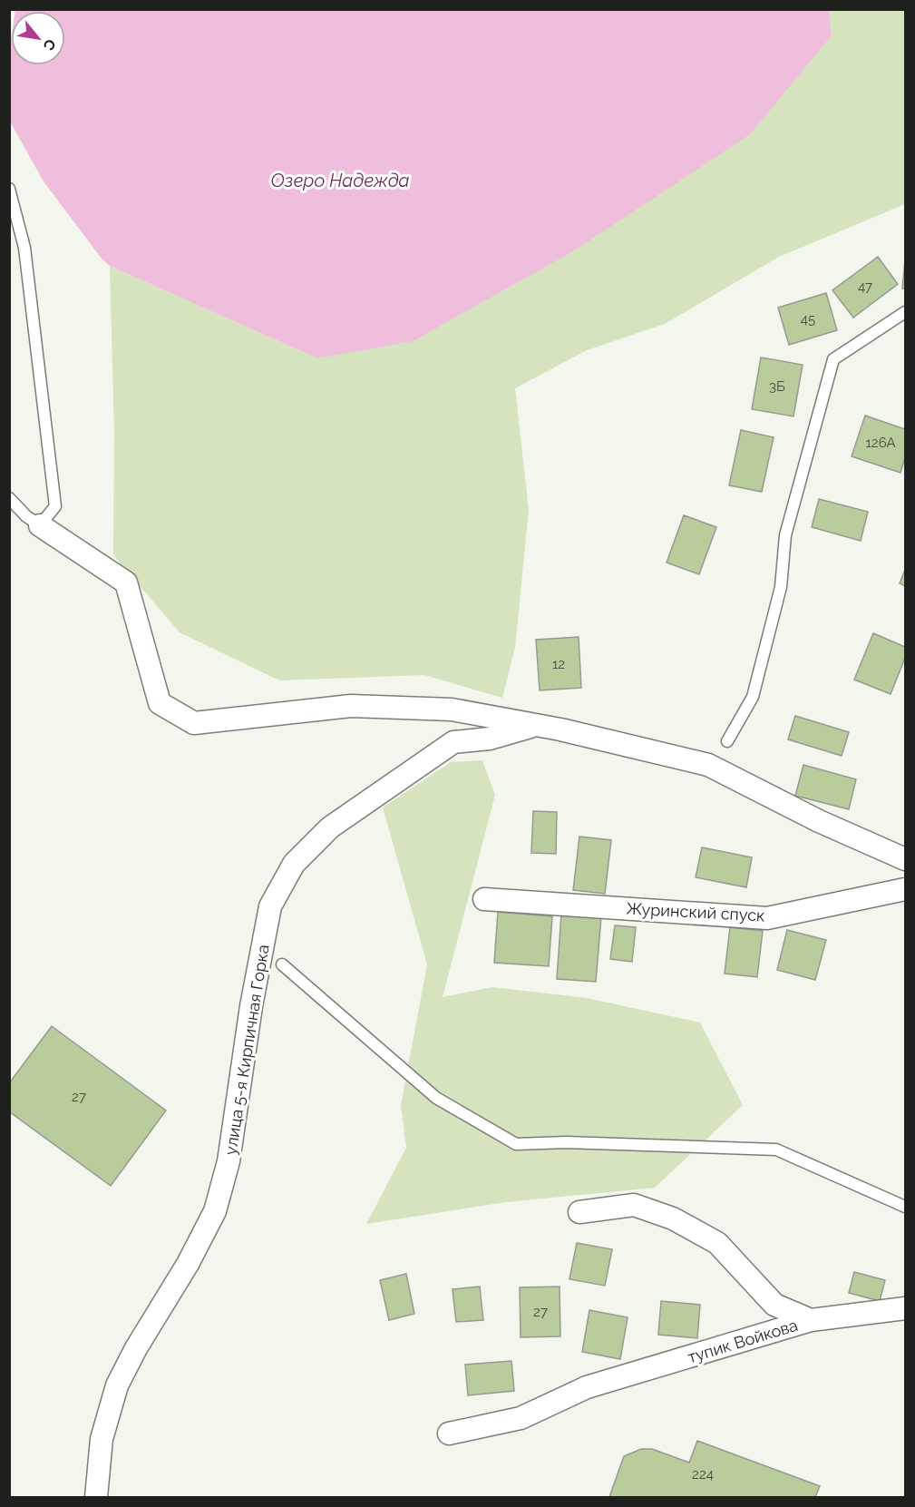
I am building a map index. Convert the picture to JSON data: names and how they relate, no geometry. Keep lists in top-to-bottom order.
{
  "streets": {
    "street": ["Журинский спуск", "улица 5-я Кирпичная Горка", "тупик Войкова"]
  },
  "water": ["Озеро Надежда"],
  "house_numbers": [
    "47",
    "45",
    "3Б",
    "126А",
    "12",
    "27",
    "27",
    "224"
  ],
  "north": "bottom right"
}
